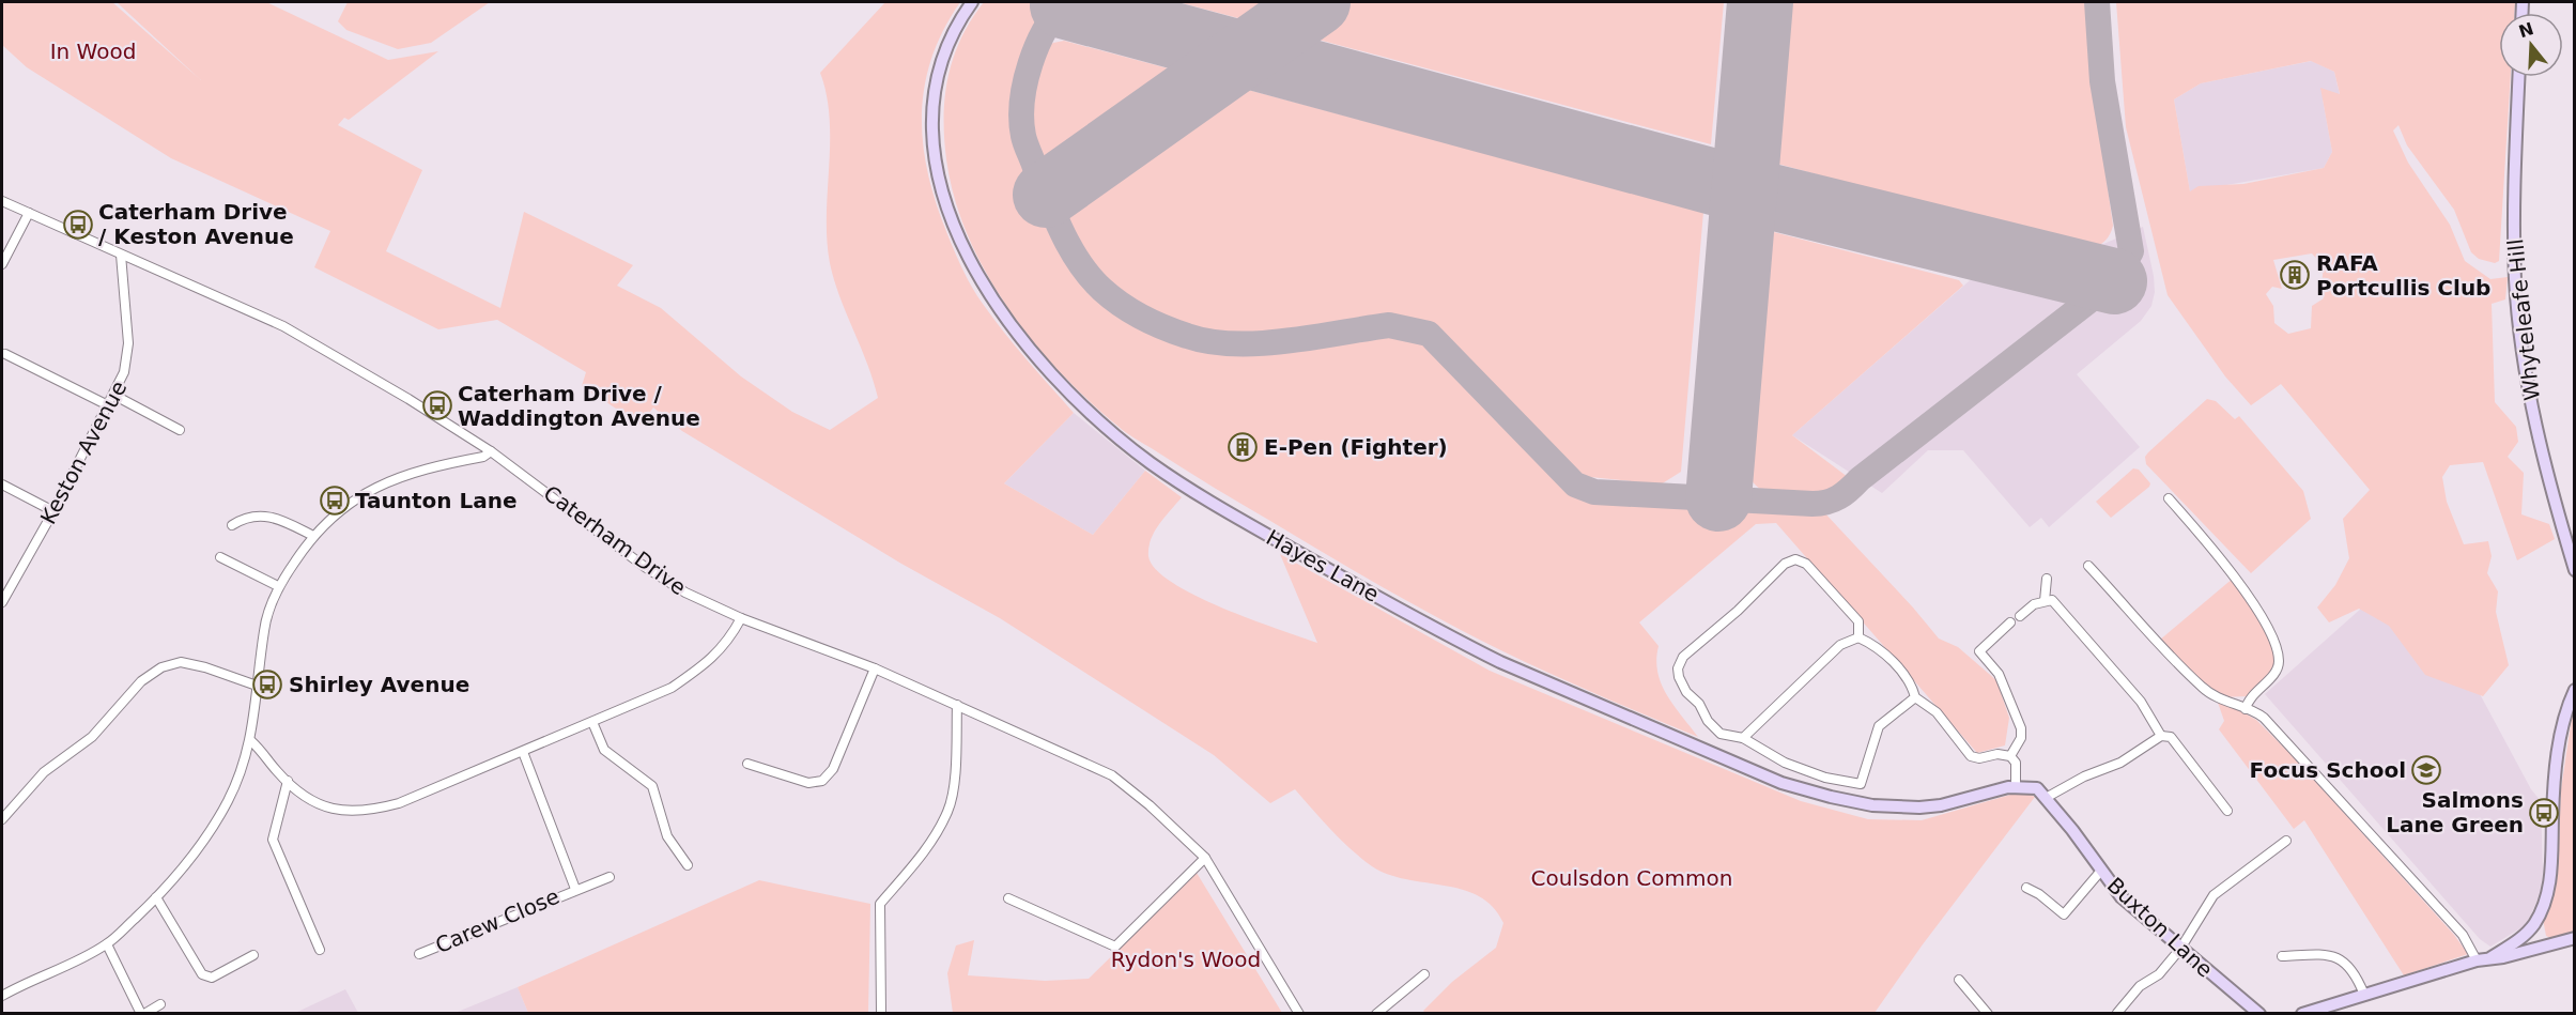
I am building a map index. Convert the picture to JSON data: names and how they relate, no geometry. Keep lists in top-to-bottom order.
{
  "streets": {
    "street": [
      "Whyteleafe Hill",
      "Keston Avenue",
      "Caterham Drive",
      "Hayes Lane",
      "Carew Close",
      "Buxton Lane"
    ]
  },
  "crossings": [
    ["Keston Avenue", "Caterham Drive"]
  ],
  "parks": ["In Wood", "Coulsdon Common", "Rydon's Wood"],
  "places": {
    "bus stop": [
      "Caterham Drive / Keston Avenue",
      "Caterham Drive / Waddington Avenue",
      "Taunton Lane",
      "Shirley Avenue",
      "Salmons Lane Green"
    ],
    "building": ["RAFA Portcullis Club", "E-Pen (Fighter)"],
    "school or university": ["Focus School"]
  },
  "north": "top"
}
